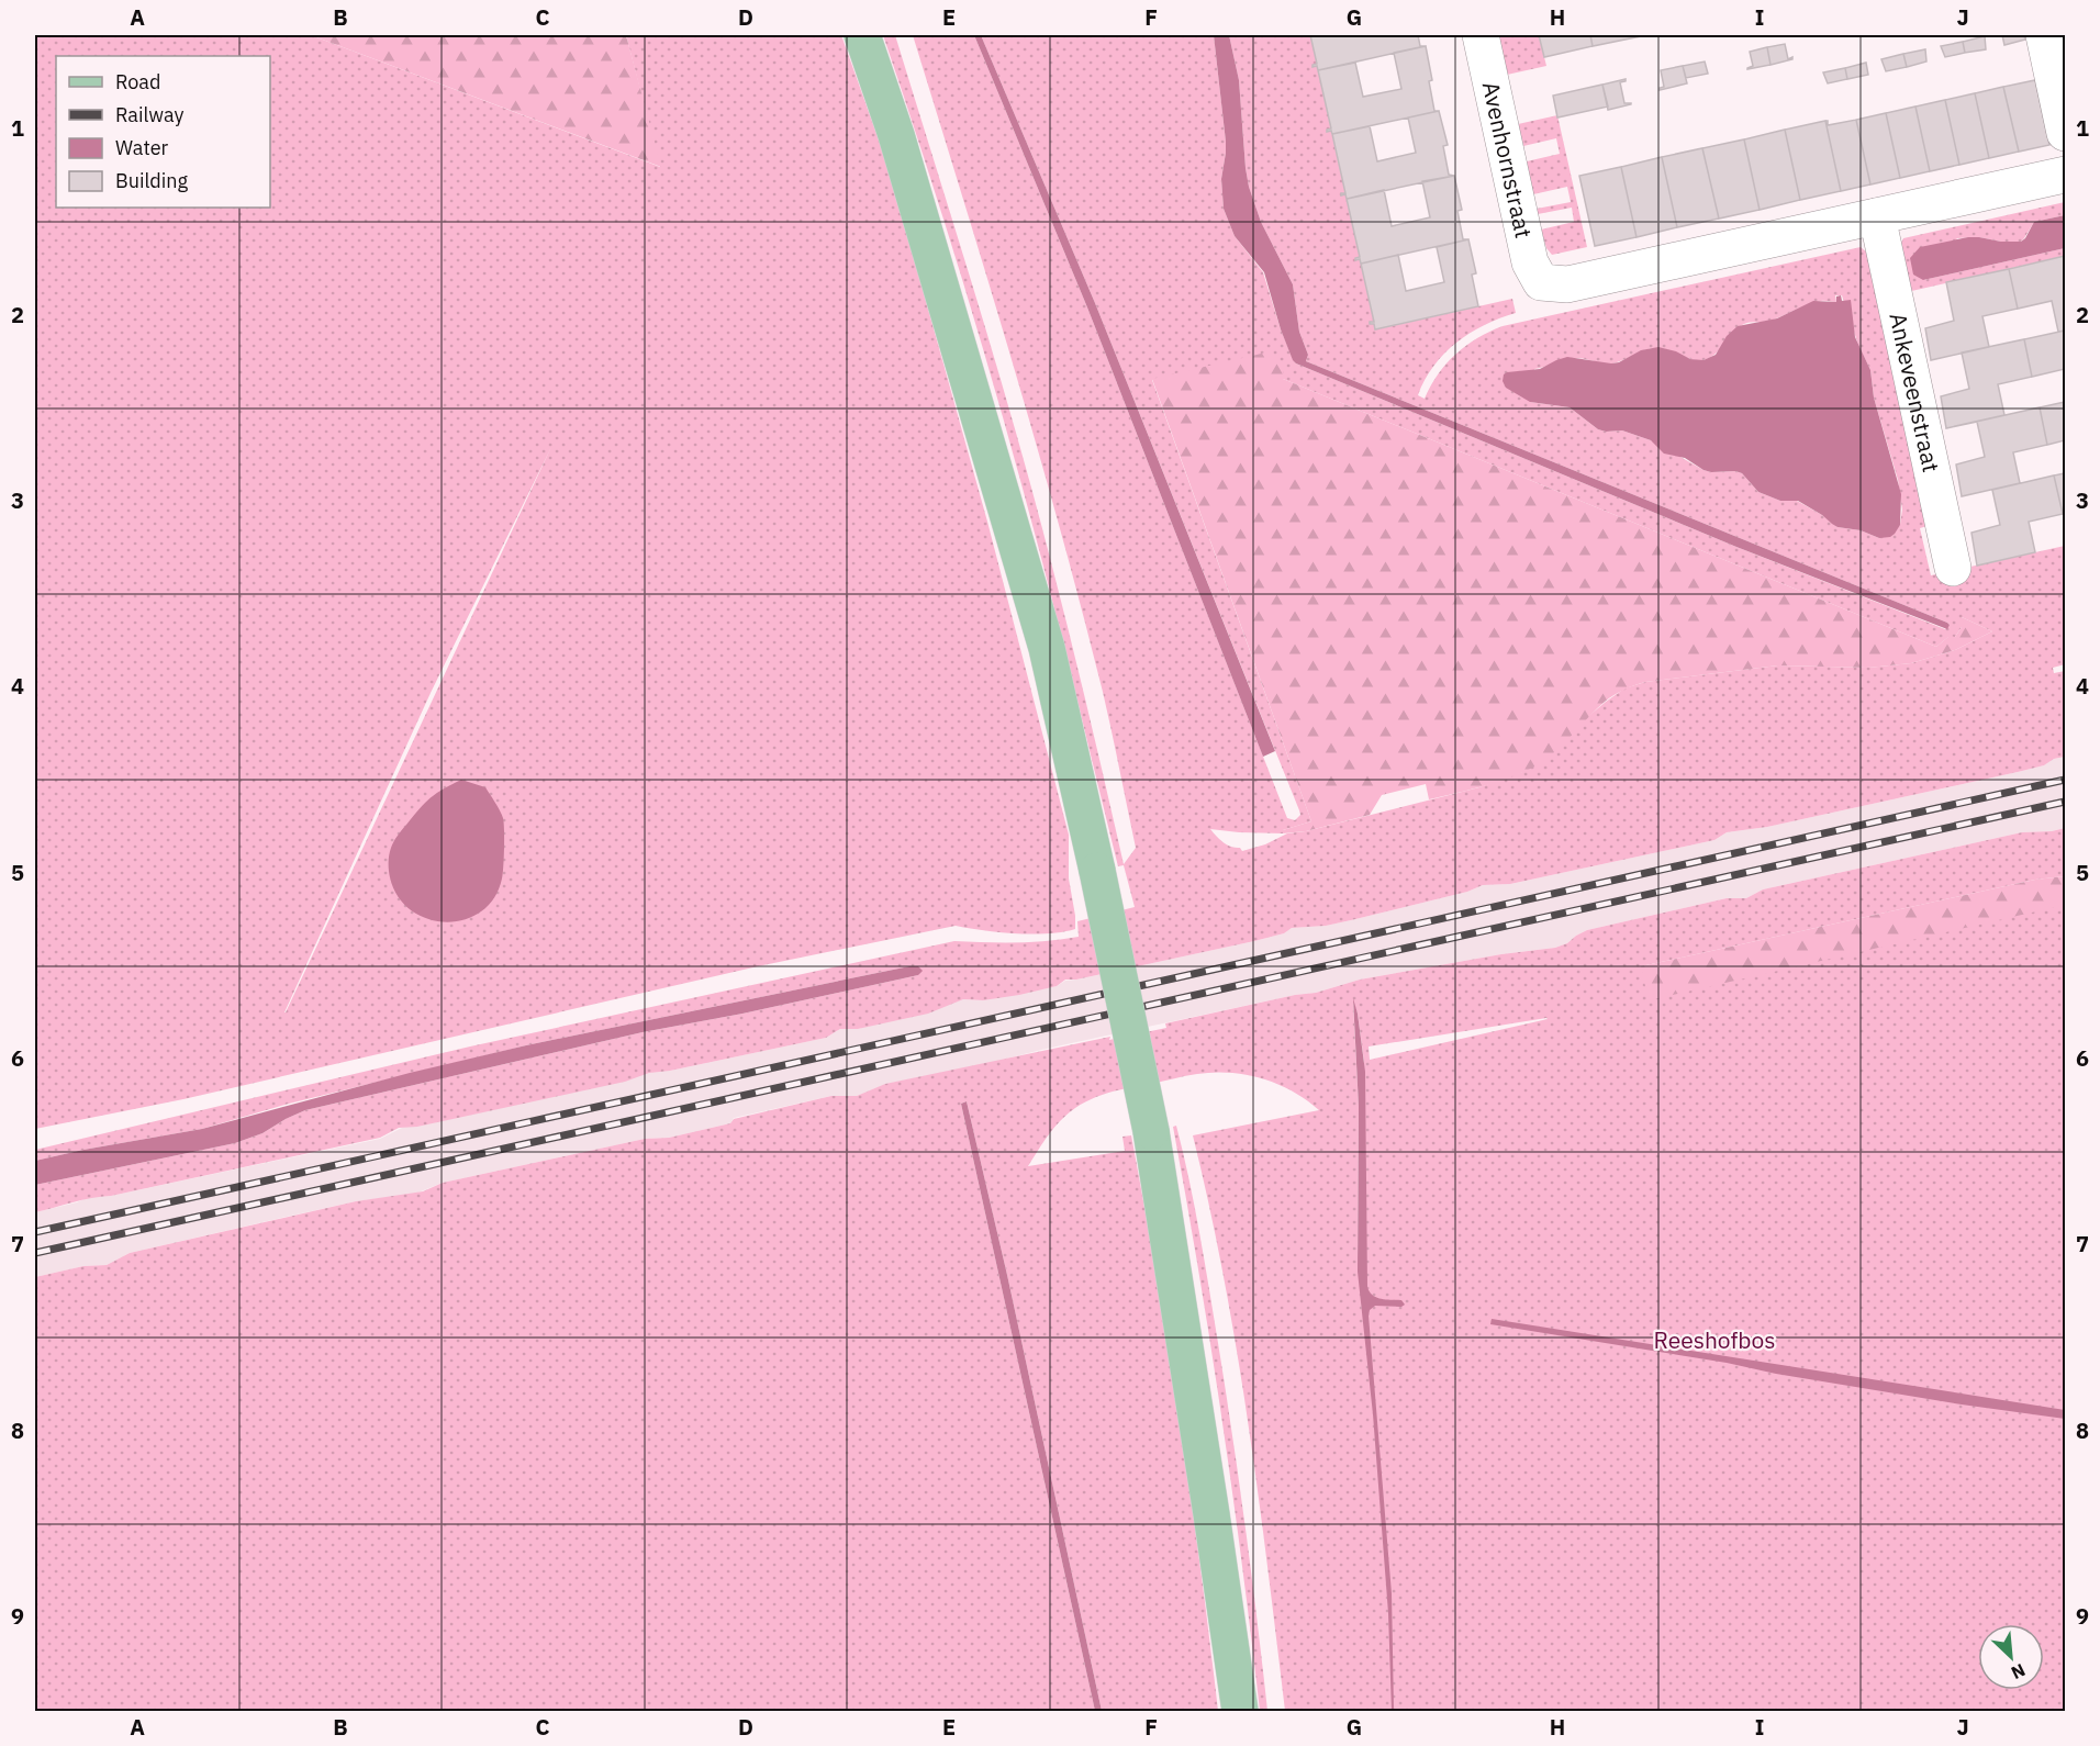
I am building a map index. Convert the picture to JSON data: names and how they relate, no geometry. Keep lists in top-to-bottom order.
{
  "streets": {
    "street": ["Avenhornstraat", "Ankeveenstraat"]
  },
  "crossings": [
    ["Avenhornstraat", "Ankeveenstraat"]
  ],
  "parks": ["Reeshofbos"],
  "legend": [
    "Road",
    "Railway",
    "Water",
    "Building"
  ],
  "north": "bottom right",
  "grid": {
    "columns": [
      "A",
      "B",
      "C",
      "D",
      "E",
      "F",
      "G",
      "H",
      "I",
      "J"
    ],
    "rows": [
      "1",
      "2",
      "3",
      "4",
      "5",
      "6",
      "7",
      "8",
      "9"
    ]
  }
}
